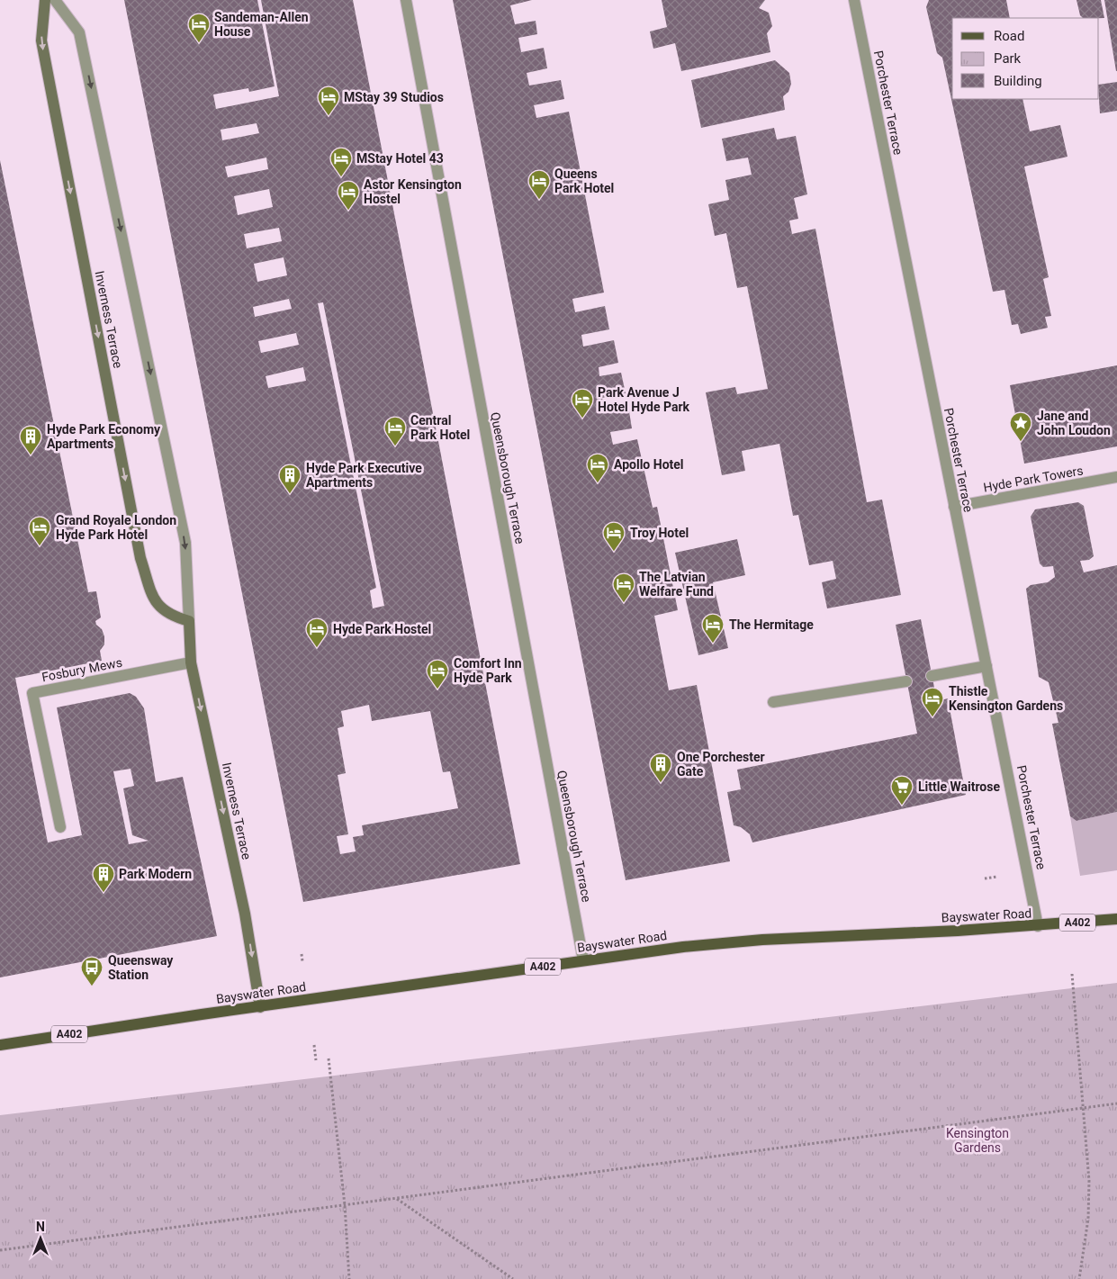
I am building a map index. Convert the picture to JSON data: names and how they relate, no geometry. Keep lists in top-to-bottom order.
{
  "streets": {
    "main road": ["Inverness Terrace", "Bayswater Road", "A402"],
    "street": [
      "Porchester Terrace",
      "Queensborough Terrace",
      "Hyde Park Towers",
      "Fosbury Mews"
    ]
  },
  "crossings": [
    ["Porchester Terrace", "Hyde Park Towers"],
    ["Porchester Terrace", "Bayswater Road"],
    ["Inverness Terrace", "Fosbury Mews"],
    ["Inverness Terrace", "Bayswater Road"],
    ["Queensborough Terrace", "Bayswater Road"]
  ],
  "one_way": ["Inverness Terrace"],
  "parks": ["Kensington Gardens"],
  "places": {
    "hotel": [
      "Sandeman-Allen House",
      "MStay 39 Studios",
      "MStay Hotel 43",
      "Queens Park Hotel",
      "Astor Kensington Hostel",
      "Park Avenue J Hotel Hyde Park",
      "Central Park Hotel",
      "Apollo Hotel",
      "Grand Royale London Hyde Park Hotel",
      "Troy Hotel",
      "The Latvian Welfare Fund",
      "The Hermitage",
      "Hyde Park Hostel",
      "Comfort Inn Hyde Park",
      "Thistle Kensington Gardens"
    ],
    "place": ["Jane and John Loudon"],
    "building": [
      "Hyde Park Economy Apartments",
      "Hyde Park Executive Apartments",
      "One Porchester Gate",
      "Park Modern"
    ],
    "supermarket": ["Little Waitrose"],
    "bus stop": ["Queensway Station"]
  },
  "legend": ["Road", "Park", "Building"],
  "north": "top"
}
